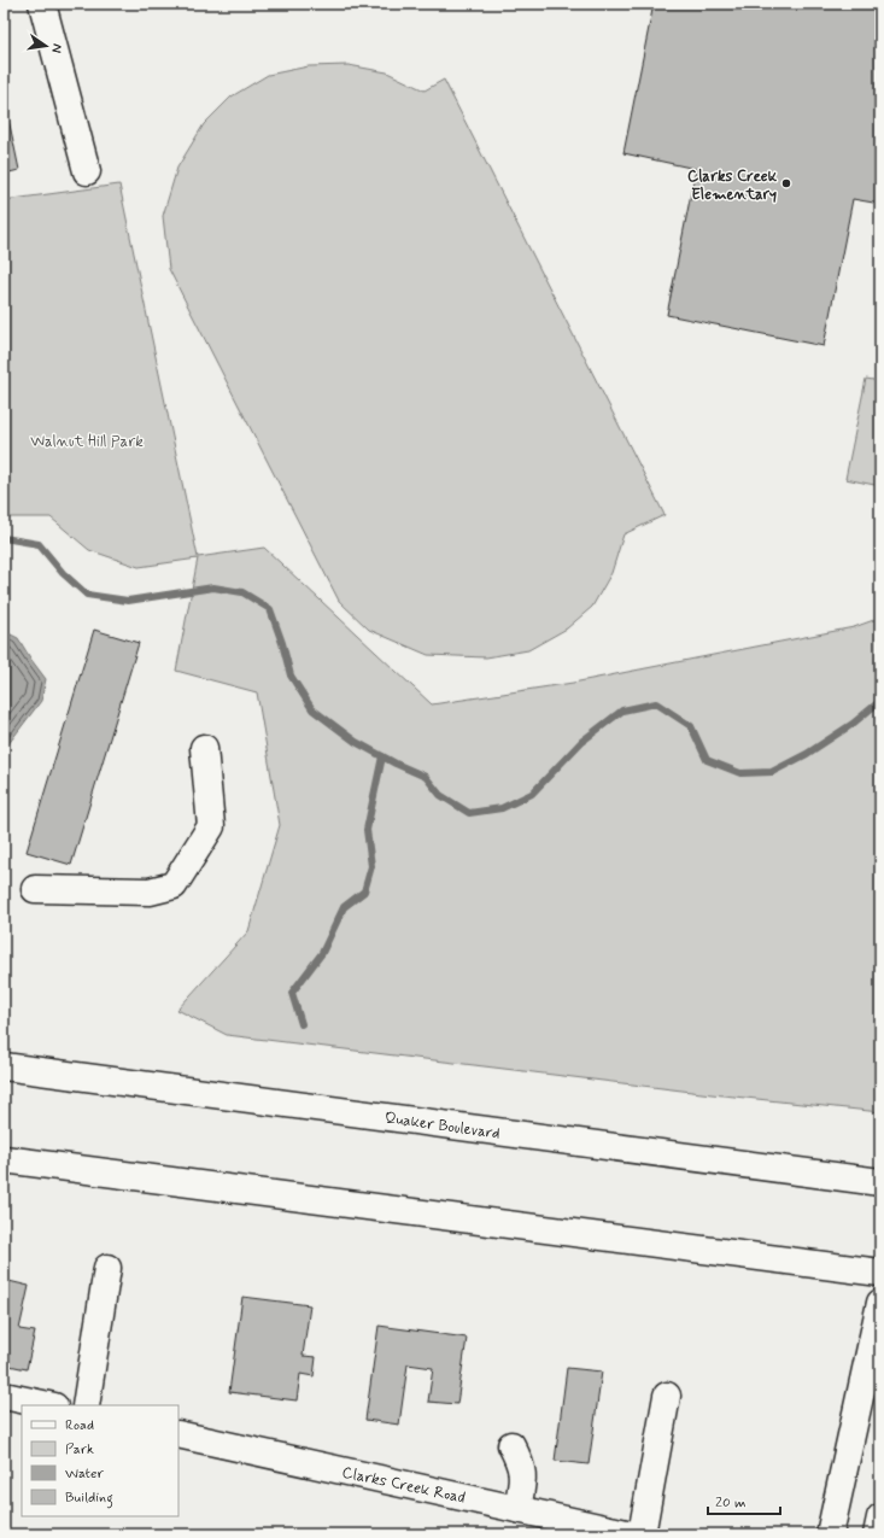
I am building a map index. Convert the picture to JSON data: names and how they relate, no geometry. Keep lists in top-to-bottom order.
{
  "streets": {
    "main road": ["Quaker Boulevard", "Clarks Creek Road"]
  },
  "parks": ["Walnut Hill Park"],
  "places": ["Clarks Creek Elementary"],
  "legend": [
    "Road",
    "Park",
    "Water",
    "Building"
  ],
  "scale_bar": "20 m",
  "north": "right"
}
